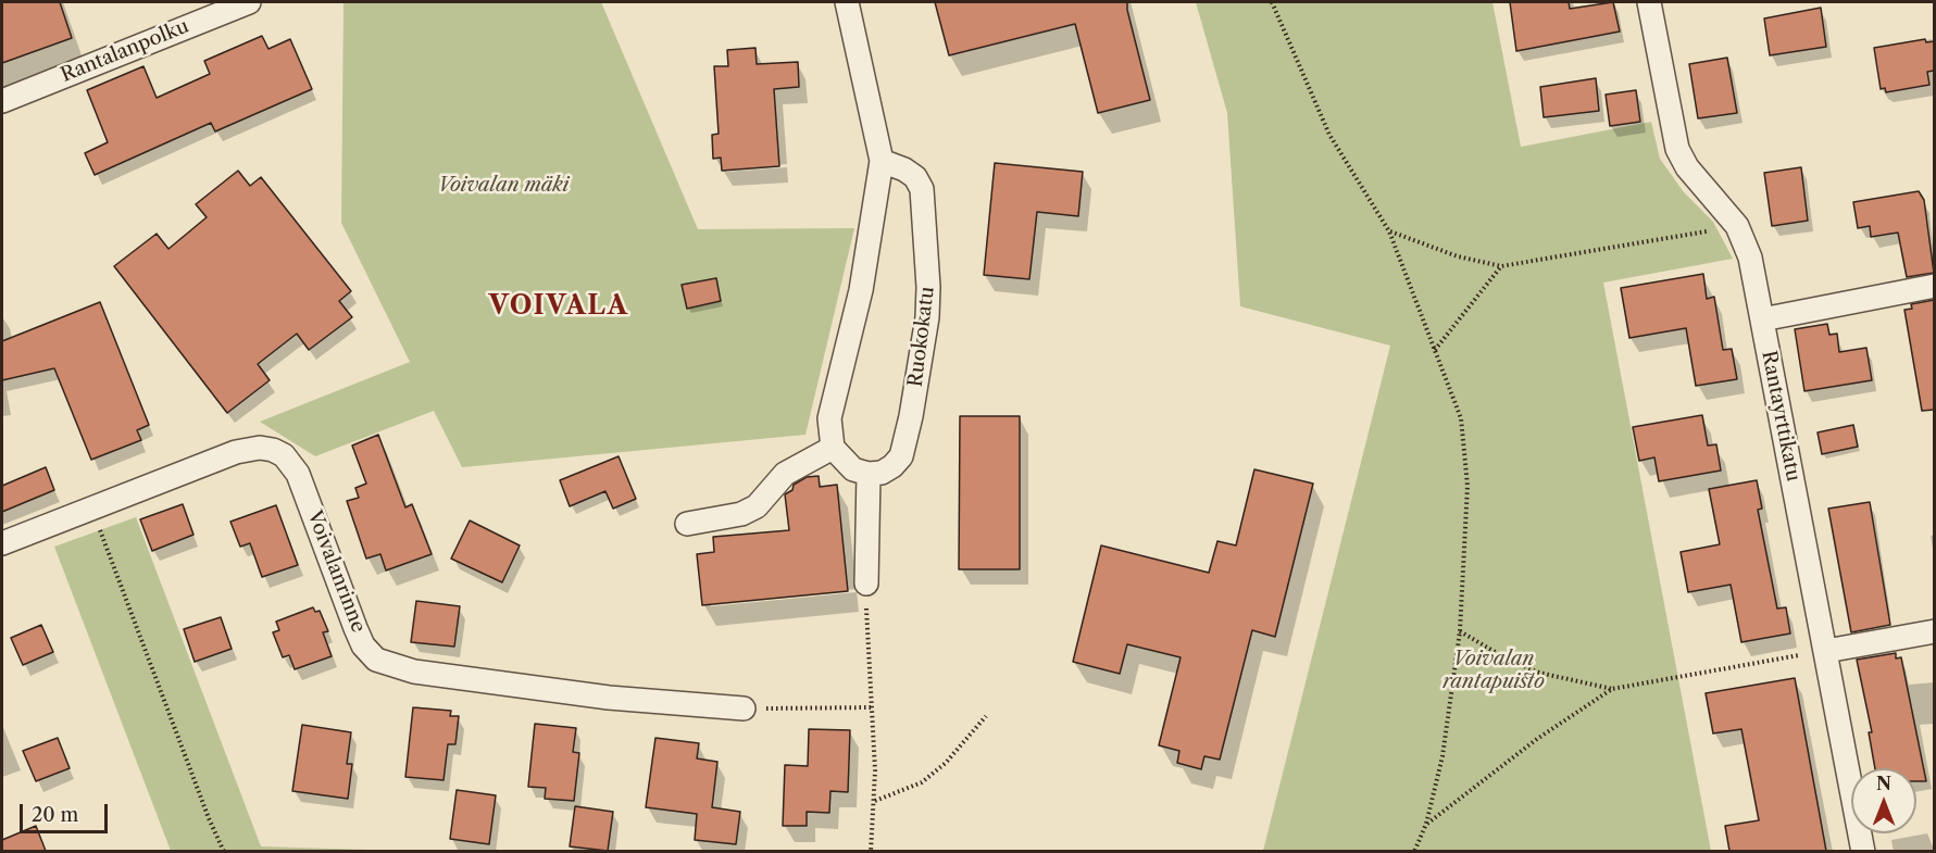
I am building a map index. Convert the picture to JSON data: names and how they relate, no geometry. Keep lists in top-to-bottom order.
{
  "streets": {
    "street": [
      "Rantalanpolku",
      "Ruokokatu",
      "Rantayrttikatu",
      "Voivalanrinne"
    ]
  },
  "districts": ["VOIVALA"],
  "parks": ["Voivalan mäki", "Voivalan rantapuisto"],
  "scale_bar": "20 m",
  "north": "top"
}
